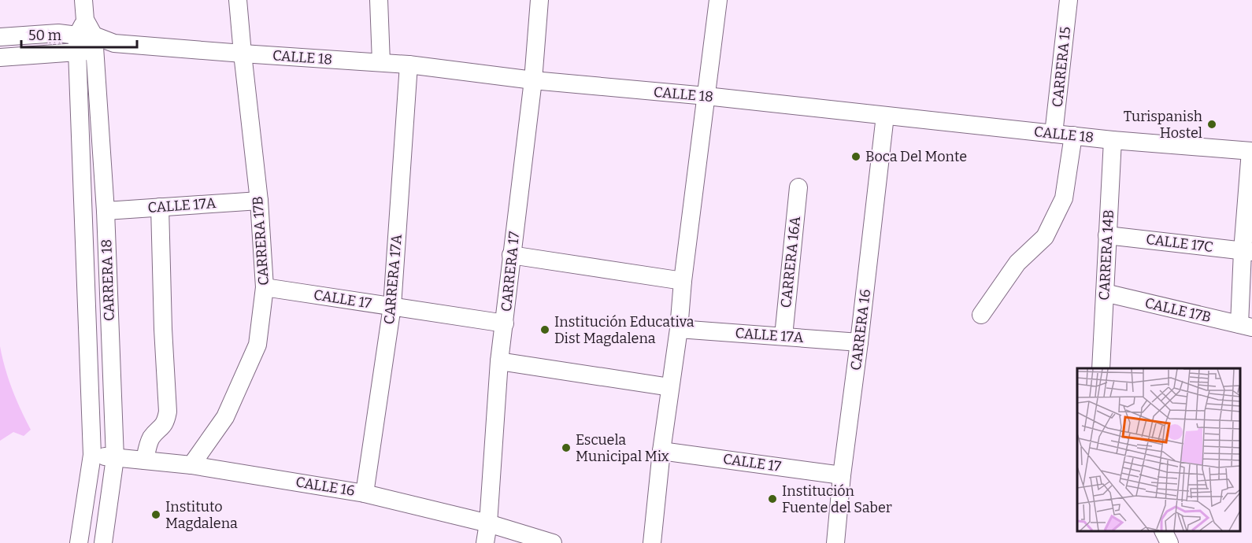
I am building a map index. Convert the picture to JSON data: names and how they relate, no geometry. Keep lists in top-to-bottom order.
{
  "streets": {
    "street": [
      "CALLE 18",
      "CARRERA 15",
      "CALLE 17A",
      "CARRERA 17B",
      "CALLE 17C",
      "CARRERA 14B",
      "CARRERA 16A",
      "CARRERA 17",
      "CARRERA 17A",
      "CARRERA 18",
      "CALLE 17",
      "CALLE 17B",
      "CARRERA 16",
      "CALLE 16"
    ]
  },
  "crossings": [
    ["CALLE 18", "CARRERA 15"],
    ["CALLE 18", "CARRERA 17B"],
    ["CALLE 18", "CARRERA 14B"],
    ["CALLE 18", "CARRERA 17"],
    ["CALLE 18", "CARRERA 17A"],
    ["CALLE 18", "CARRERA 18"],
    ["CALLE 18", "CARRERA 16"],
    ["CALLE 17A", "CARRERA 17B"],
    ["CALLE 17A", "CARRERA 16A"],
    ["CALLE 17A", "CARRERA 18"],
    ["CALLE 17A", "CARRERA 16"],
    ["CARRERA 17B", "CALLE 17"],
    ["CARRERA 17B", "CALLE 16"],
    ["CALLE 17C", "CARRERA 14B"],
    ["CARRERA 14B", "CALLE 17B"],
    ["CARRERA 17", "CALLE 17"],
    ["CARRERA 17", "CALLE 16"],
    ["CARRERA 17A", "CALLE 17"],
    ["CARRERA 17A", "CALLE 16"],
    ["CARRERA 18", "CALLE 16"],
    ["CALLE 17", "CARRERA 16"]
  ],
  "places": [
    "Turispanish Hostel",
    "Boca Del Monte",
    "Institución Educativa Dist Magdalena",
    "Escuela Municipal Mix",
    "Institución Fuente del Saber",
    "Instituto Magdalena"
  ],
  "scale_bar": "50 m"
}
